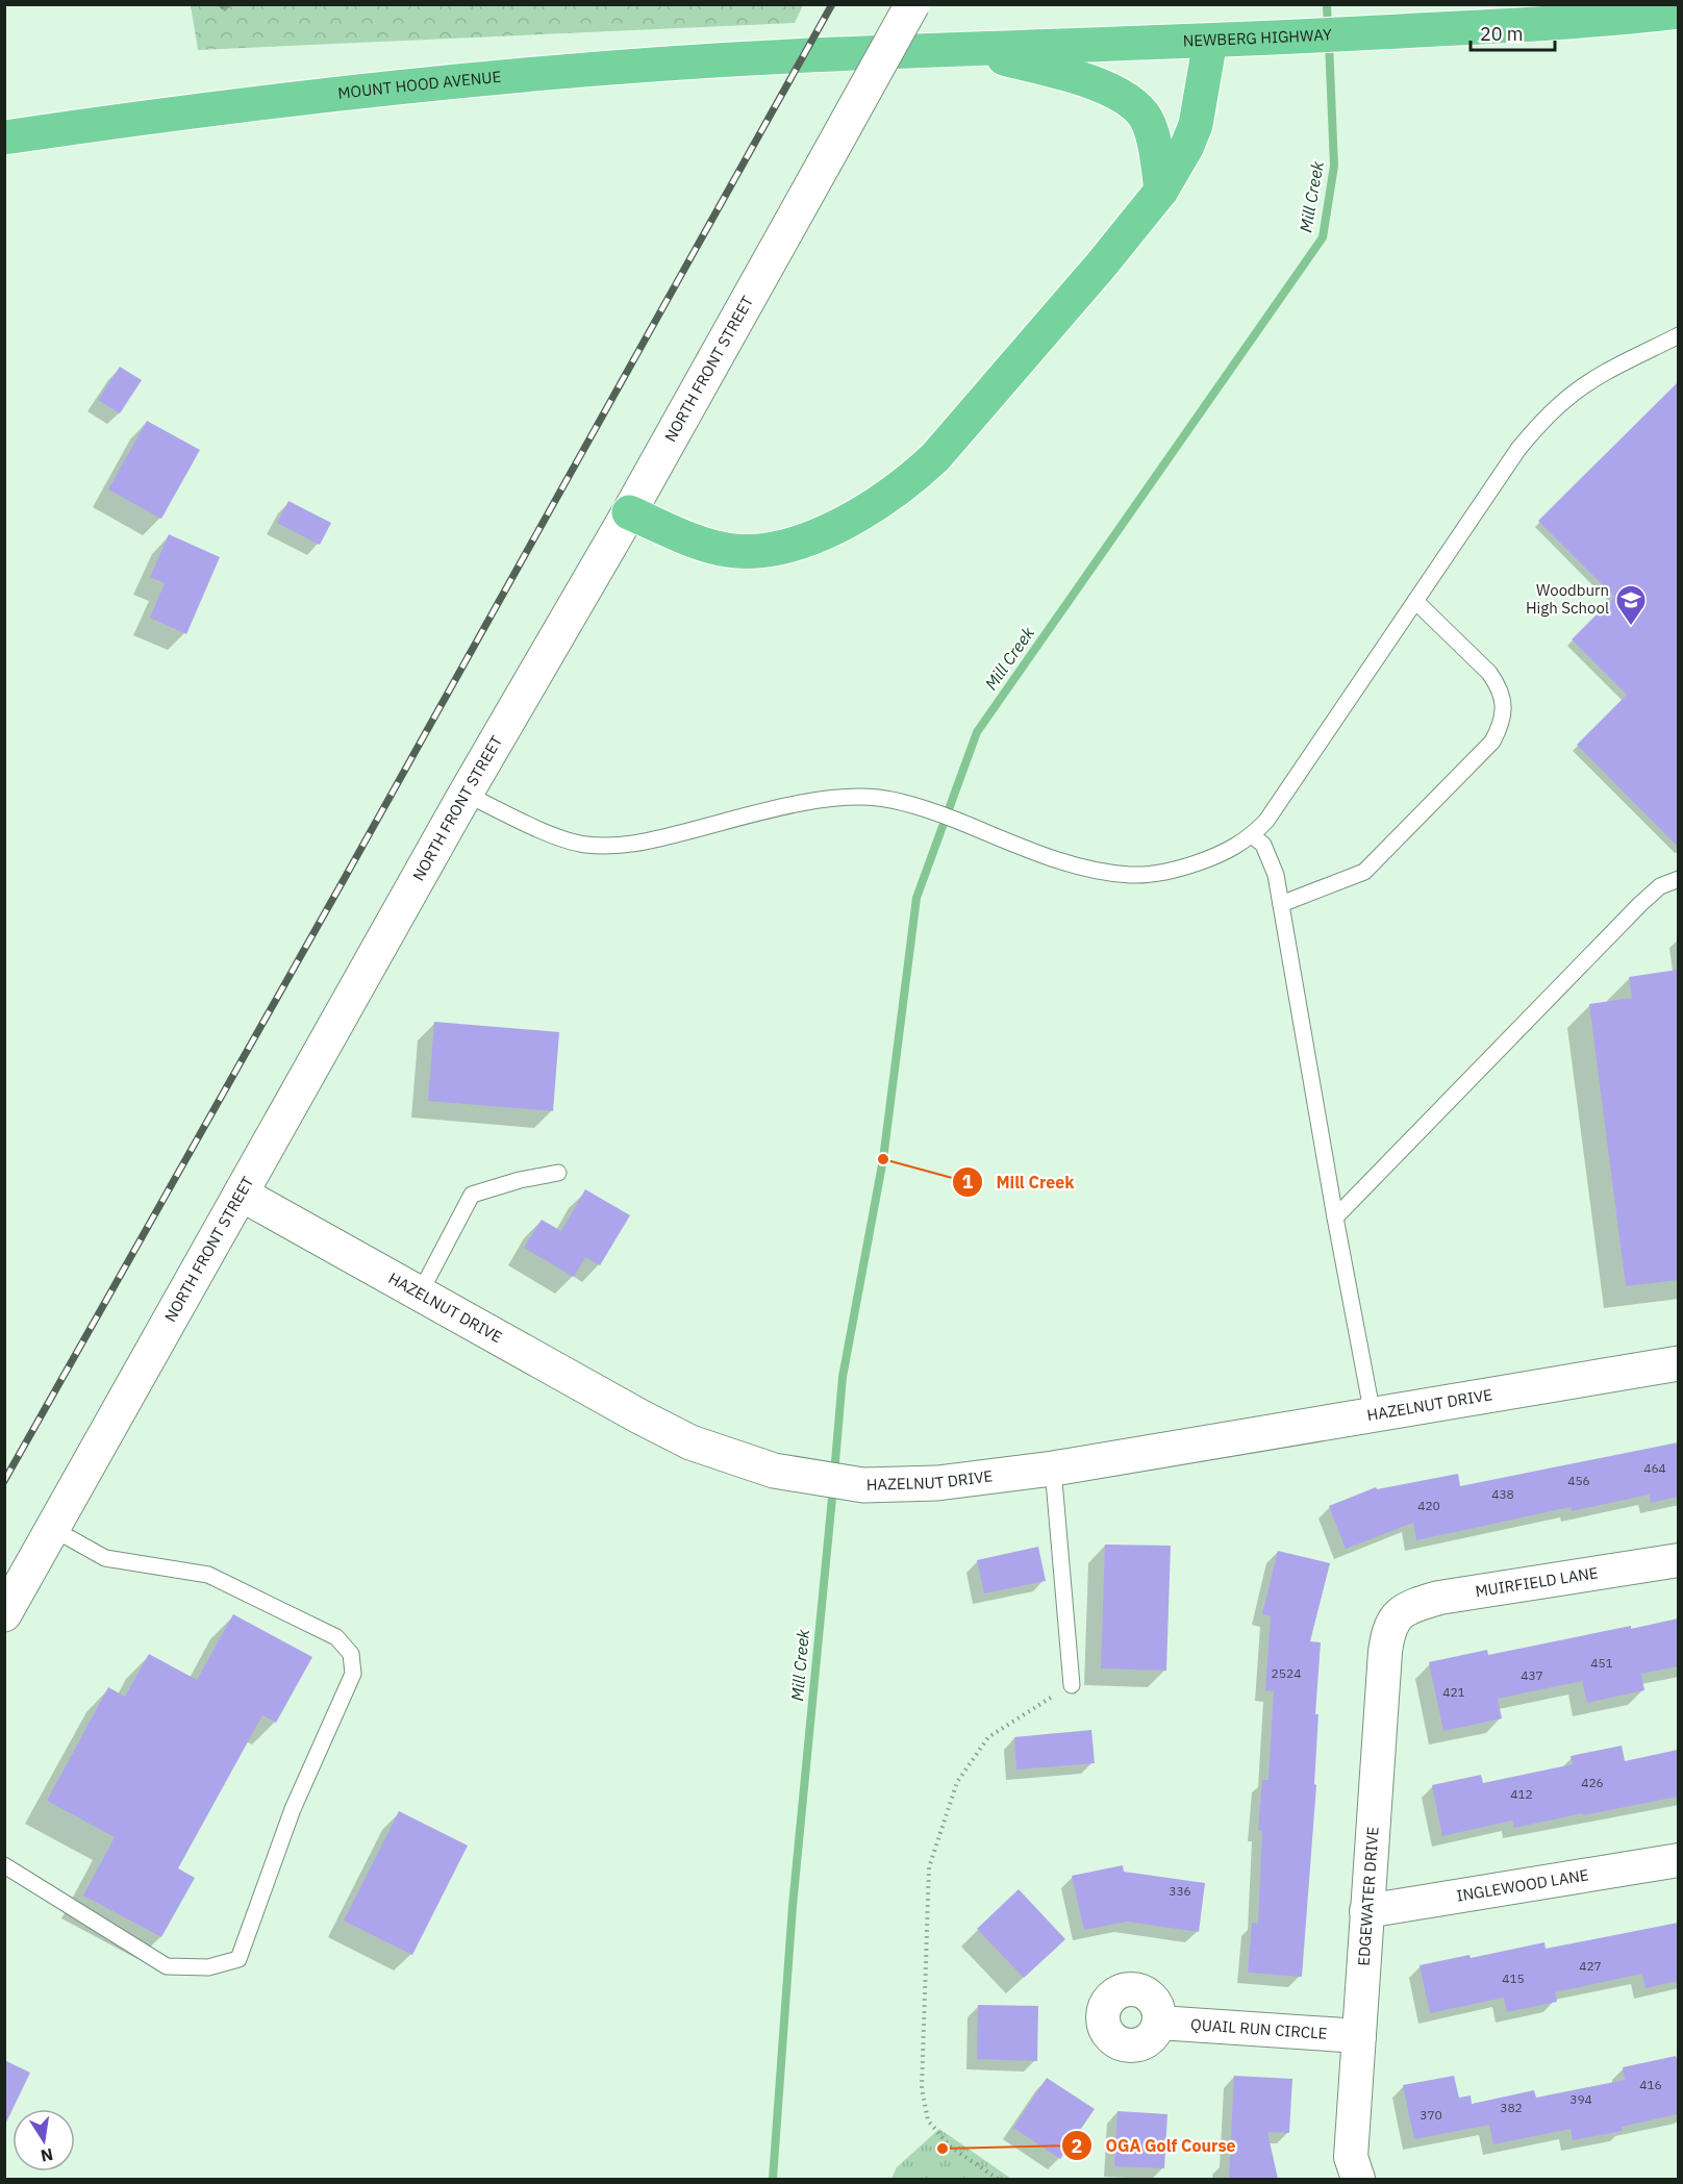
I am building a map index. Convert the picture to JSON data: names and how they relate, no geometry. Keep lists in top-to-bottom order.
{
  "streets": {
    "main road": [
      "NEWBERG HIGHWAY",
      "MOUNT HOOD AVENUE",
      "NORTH FRONT STREET",
      "HAZELNUT DRIVE"
    ],
    "street": [
      "MUIRFIELD LANE",
      "INGLEWOOD LANE",
      "EDGEWATER DRIVE",
      "QUAIL RUN CIRCLE"
    ]
  },
  "crossings": [
    ["NEWBERG HIGHWAY", "MOUNT HOOD AVENUE"],
    ["NORTH FRONT STREET", "HAZELNUT DRIVE"],
    ["MUIRFIELD LANE", "EDGEWATER DRIVE"],
    ["INGLEWOOD LANE", "EDGEWATER DRIVE"],
    ["EDGEWATER DRIVE", "QUAIL RUN CIRCLE"]
  ],
  "water": ["Mill Creek"],
  "places": {
    "school or university": ["Woodburn High School"],
    "other": ["Mill Creek", "OGA Golf Course"]
  },
  "house_numbers": [
    "464",
    "456",
    "438",
    "420",
    "451",
    "2524",
    "437",
    "421",
    "426",
    "412",
    "336",
    "427",
    "415",
    "416",
    "394",
    "382",
    "370"
  ],
  "scale_bar": "20 m",
  "north": "bottom"
}
